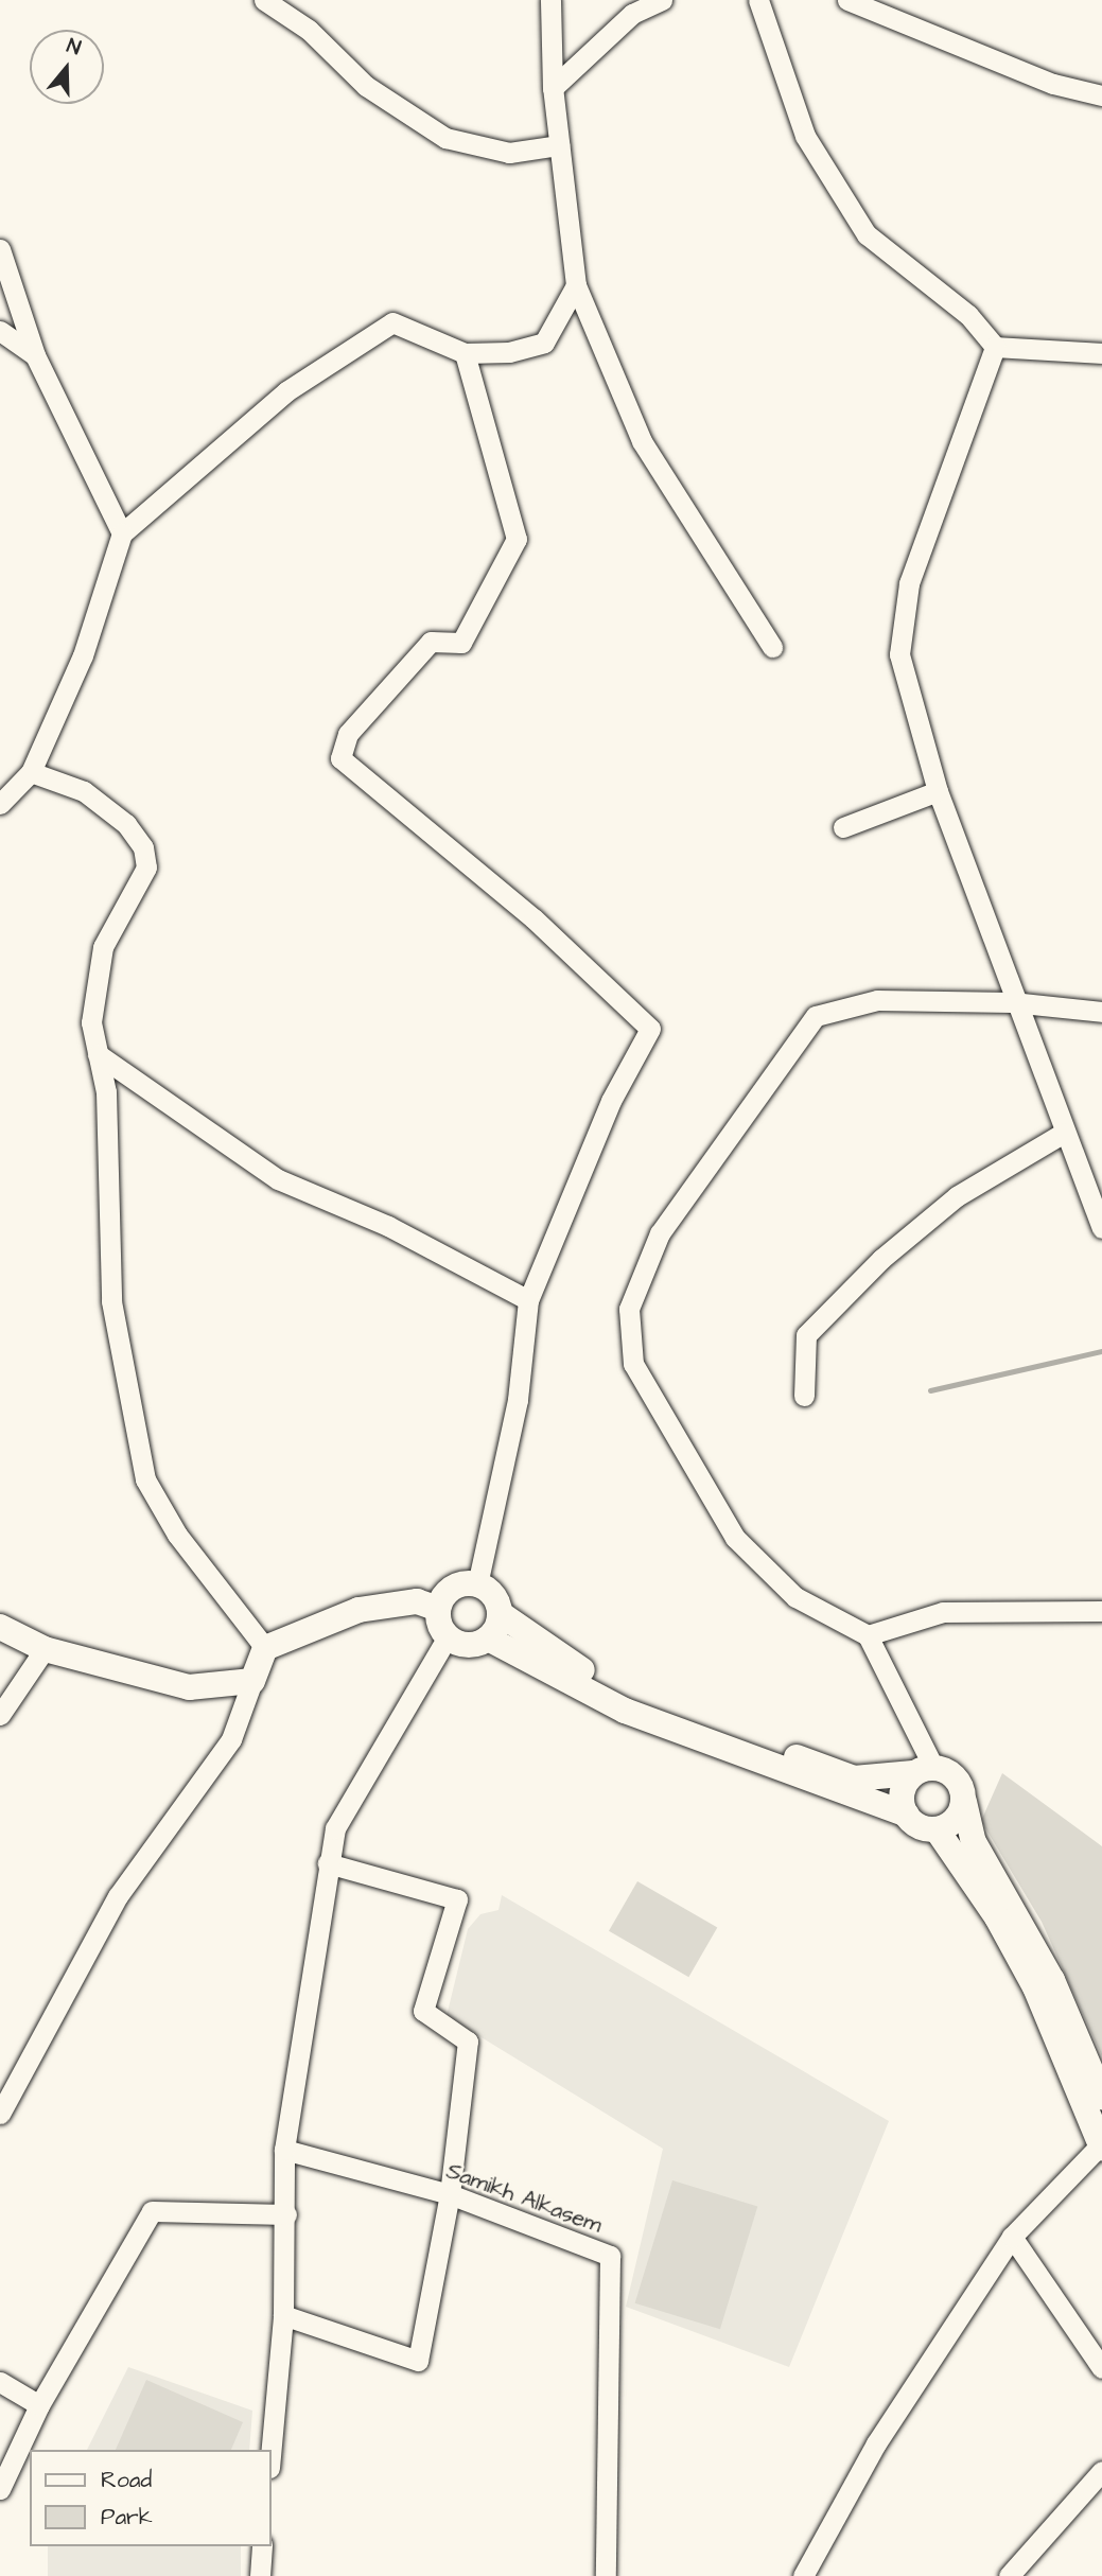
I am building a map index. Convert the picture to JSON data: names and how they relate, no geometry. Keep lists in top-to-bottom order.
{
  "streets": {
    "street": ["Samikh Alkasem"]
  },
  "legend": ["Road", "Park"],
  "north": "top"
}
